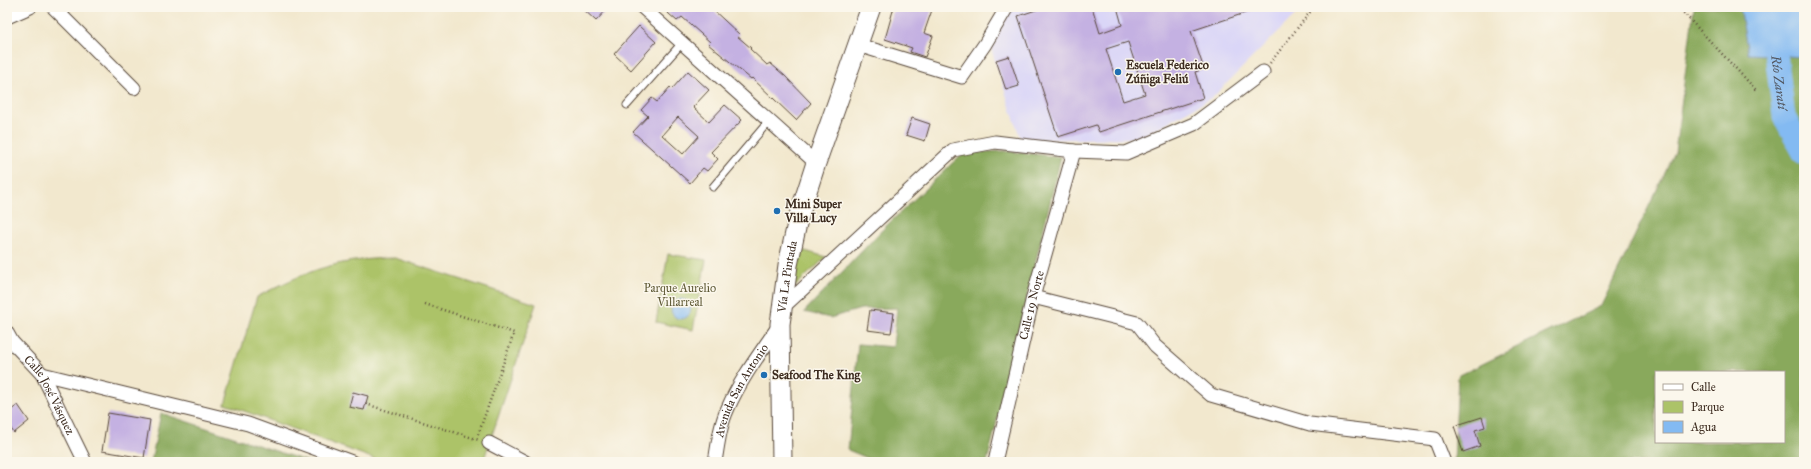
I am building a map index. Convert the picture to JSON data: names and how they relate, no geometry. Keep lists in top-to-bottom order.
{
  "streets": {
    "main road": ["Vía La Pintada"],
    "street": ["Calle 19 Norte", "Avenida San Antonio", "Calle José Vásquez"]
  },
  "crossings": [
    ["Vía La Pintada", "Avenida San Antonio"],
    ["Calle 19 Norte", "Avenida San Antonio"]
  ],
  "water": ["Río Zaratí"],
  "parks": ["Parque Aurelio Villarreal"],
  "places": ["Escuela Federico Zúñiga Feliú", "Mini Super Villa Lucy", "Seafood The King"],
  "legend": ["Calle", "Parque", "Agua"]
}
